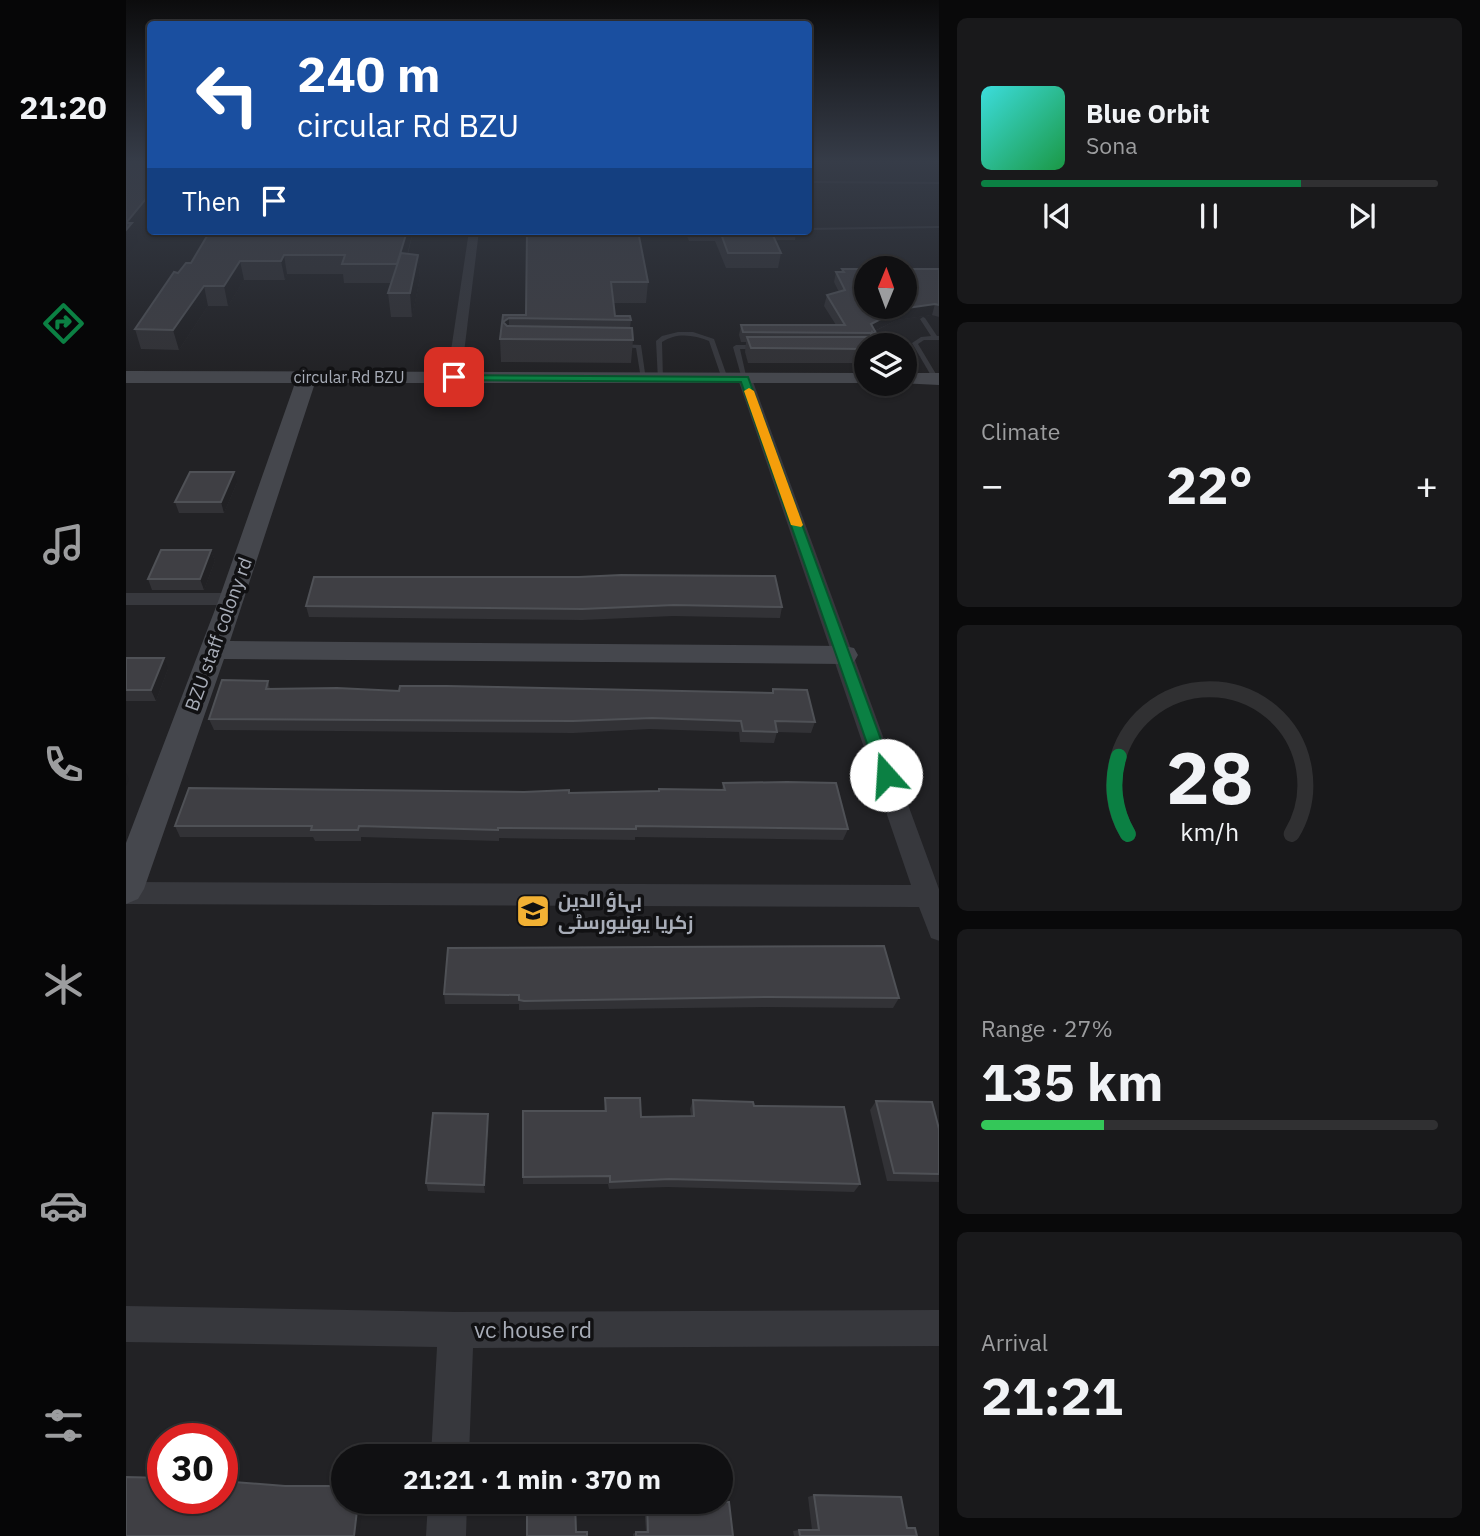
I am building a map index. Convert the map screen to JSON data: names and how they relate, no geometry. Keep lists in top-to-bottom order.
{
  "streets": {
    "street": ["circular Rd BZU", "BZU staff colony rd", "vc house rd"]
  },
  "crossings": [
    ["circular Rd BZU", "BZU staff colony rd"]
  ],
  "places": {
    "school or university": ["بہاؤ الدین زکریا یونیورسٹی"]
  },
  "north": "top",
  "page": {
    "tabs": "21:20",
    "turn": ["240 m", "circular Rd BZU"],
    "song": ["Blue Orbit", "Sona"],
    "then": "Then",
    "tile": [
      "Climate",
      ["Range · 27%", "135 km"],
      ["Arrival", "21:21"]
    ],
    "heat": ["−", "22°", "+"],
    "limit": "30",
    "trip": "21:21 · 1 min · 370 m",
    "gauge": ["28", "km/h"]
  }
}
